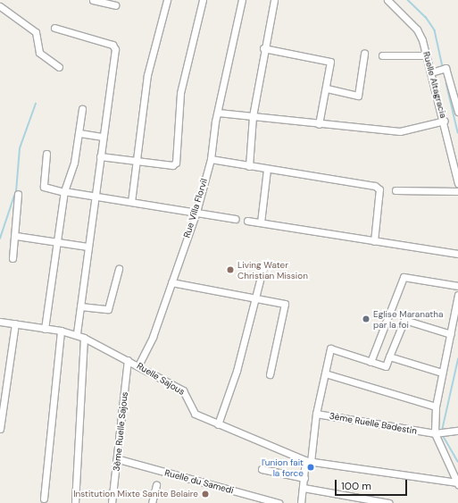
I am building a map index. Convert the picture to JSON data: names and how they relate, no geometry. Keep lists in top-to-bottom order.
{
  "streets": {
    "street": [
      "Ruelle Altagracia",
      "Rue Villa Florvil",
      "Ruelle Sajous",
      "3ème Ruelle Badestin",
      "3ème Ruelle Sajous",
      "Ruelle du Samedi"
    ]
  },
  "crossings": [
    ["Rue Villa Florvil", "Ruelle Sajous"],
    ["Ruelle Sajous", "3ème Ruelle Badestin"],
    ["Ruelle Sajous", "3ème Ruelle Sajous"],
    ["3ème Ruelle Sajous", "Ruelle du Samedi"]
  ],
  "places": [
    "Living Water Christian Mission",
    "Eglise Maranatha par la foi",
    "l'union fait la force",
    "Institution Mixte Sanite Belaire"
  ],
  "scale_bar": "100 m"
}
